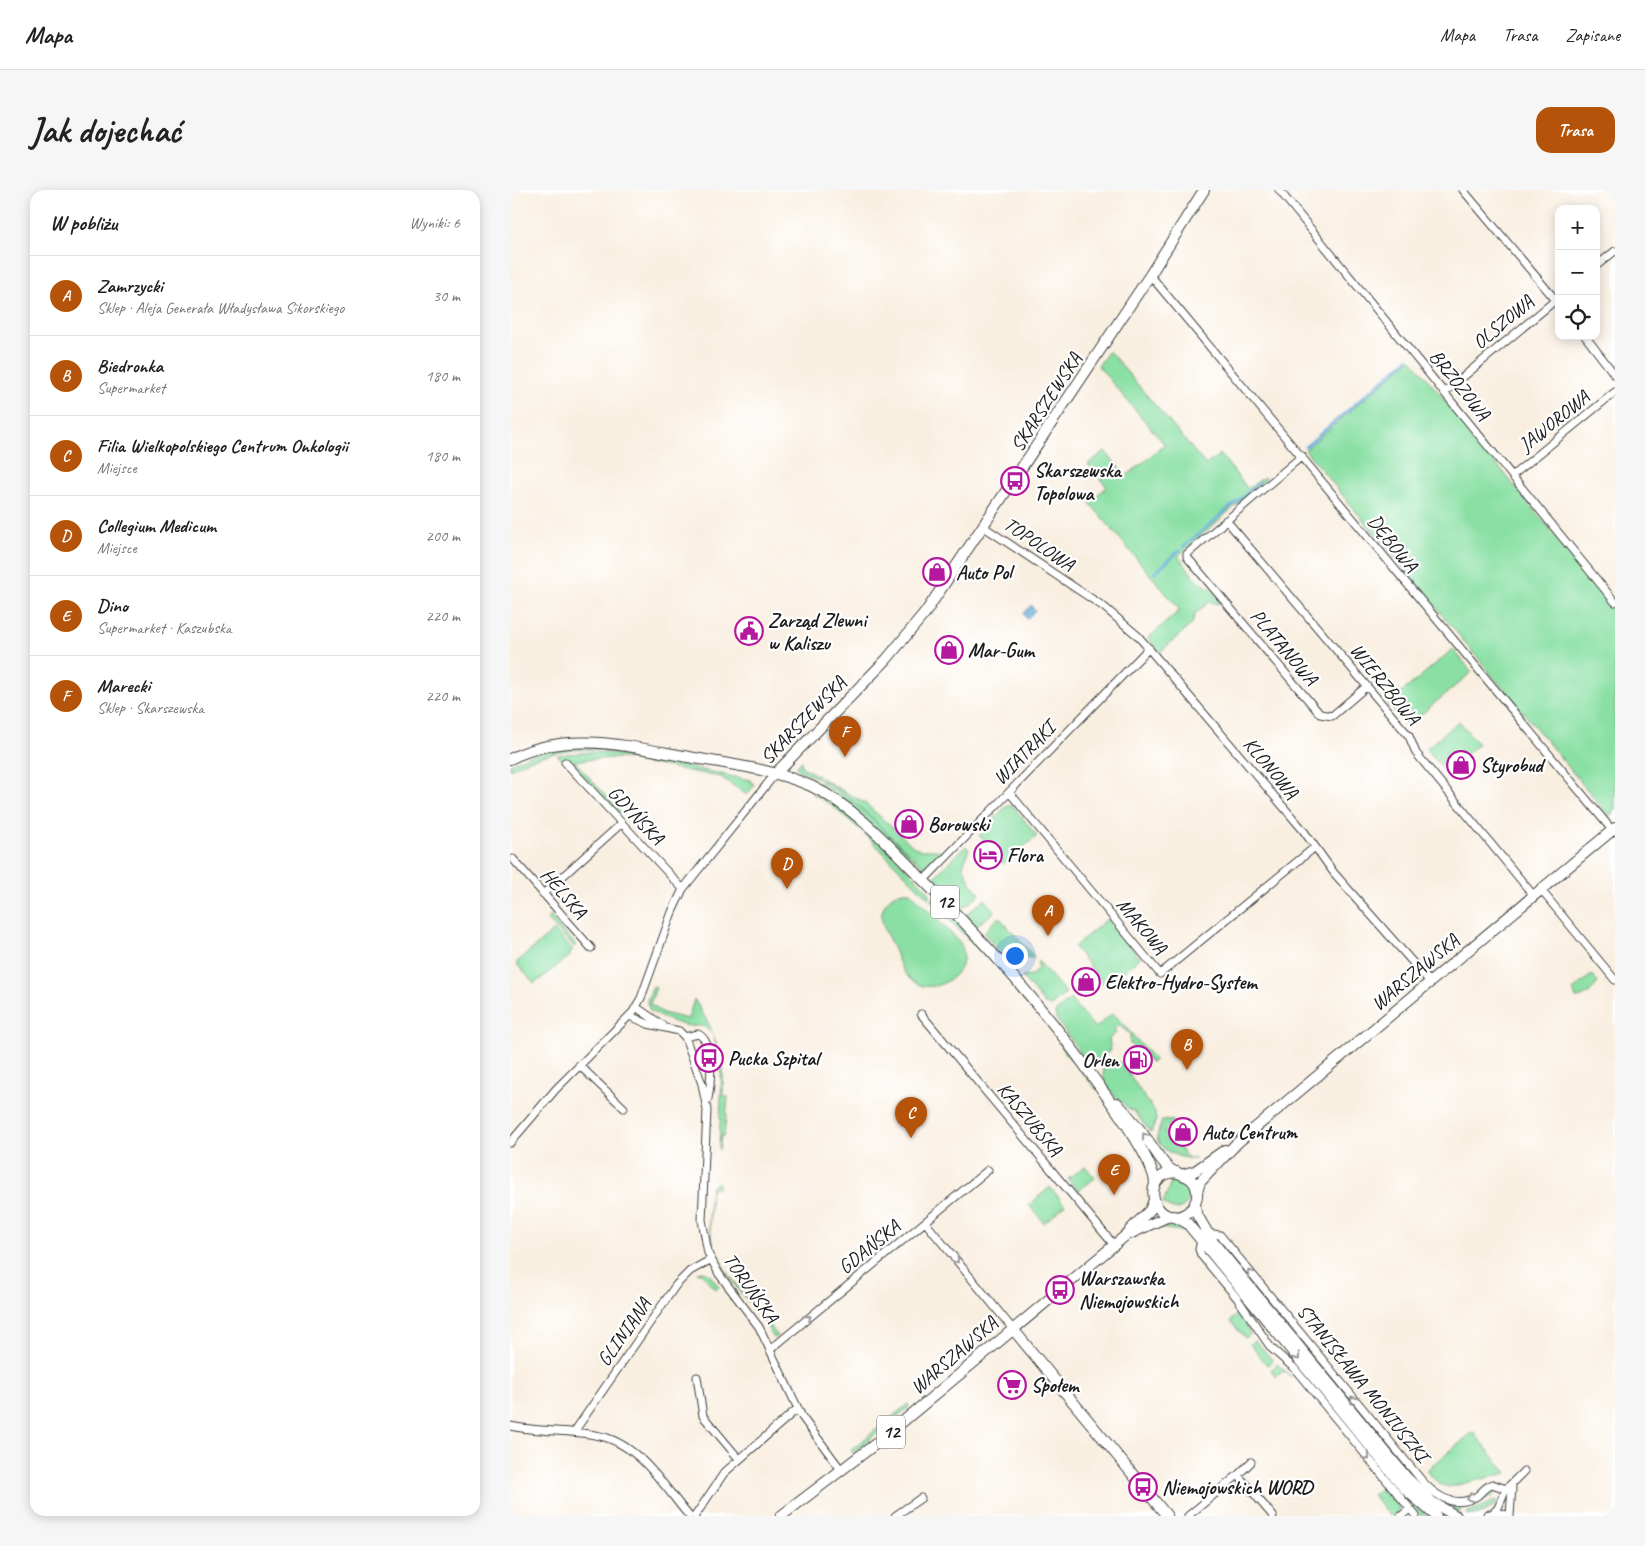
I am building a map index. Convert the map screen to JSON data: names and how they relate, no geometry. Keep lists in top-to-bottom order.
{
  "streets": {
    "main road": [
      "SKARSZEWSKA",
      "12",
      "WARSZAWSKA",
      "STANISŁAWA MONIUSZKI"
    ],
    "street": [
      "OLSZOWA",
      "BRZOZOWA",
      "JAWOROWA",
      "DĘBOWA",
      "TOPOLOWA",
      "PLATANOWA",
      "WIERZBOWA",
      "WIATRAKI",
      "KLONOWA",
      "GDYŃSKA",
      "HELSKA",
      "MAKOWA",
      "KASZUBSKA",
      "GDAŃSKA",
      "TORUŃSKA",
      "GLINIANA"
    ]
  },
  "crossings": [
    ["OLSZOWA", "BRZOZOWA"],
    ["BRZOZOWA", "JAWOROWA"],
    ["SKARSZEWSKA", "DĘBOWA"],
    ["SKARSZEWSKA", "TOPOLOWA"],
    ["SKARSZEWSKA", "GDYŃSKA"],
    ["SKARSZEWSKA", "12"],
    ["DĘBOWA", "WARSZAWSKA"],
    ["TOPOLOWA", "KLONOWA"],
    ["PLATANOWA", "WIERZBOWA"],
    ["WIERZBOWA", "WARSZAWSKA"],
    ["WIATRAKI", "KLONOWA"],
    ["WIATRAKI", "12"],
    ["WIATRAKI", "MAKOWA"],
    ["KLONOWA", "MAKOWA"],
    ["KLONOWA", "WARSZAWSKA"],
    ["12", "WARSZAWSKA"],
    ["12", "STANISŁAWA MONIUSZKI"],
    ["WARSZAWSKA", "KASZUBSKA"],
    ["WARSZAWSKA", "TORUŃSKA"],
    ["WARSZAWSKA", "STANISŁAWA MONIUSZKI"],
    ["GDAŃSKA", "TORUŃSKA"],
    ["TORUŃSKA", "GLINIANA"]
  ],
  "one_way": ["GDAŃSKA"],
  "places": {
    "bus stop": [
      "Skarszewska Topolowa",
      "Pucka Szpital",
      "Warszawska Niemojowskich",
      "Niemojowskich WORD"
    ],
    "shop": [
      "Auto Pol",
      "Mar-Gum",
      "Styrobud",
      "Borowski",
      "Elektro-Hydro-System",
      "Auto Centrum"
    ],
    "public building": ["Zarząd Zlewni w Kaliszu"],
    "hotel": ["Flora"],
    "fuel station": ["Orlen"],
    "supermarket": ["Społem"]
  },
  "page": {
    "header": "Mapa",
    "nav": ["Mapa", "Trasa", "Zapisane"],
    "buttons": "Trasa",
    "title": "Jak dojechać",
    "heading": ["W pobliżu", "Wyniki: 6"],
    "map_buttons": ["+", "−"],
    "list": [
      {
        "mark": "A",
        "name": "Zamrzycki",
        "note": "Sklep · Aleja Generała Władysława Sikorskiego",
        "value": "30 m"
      },
      {
        "mark": "B",
        "name": "Biedronka",
        "note": "Supermarket",
        "value": "180 m"
      },
      {
        "mark": "C",
        "name": "Filia Wielkopolskiego Centrum Onkologii",
        "note": "Miejsce",
        "value": "180 m"
      },
      {
        "mark": "D",
        "name": "Collegium Medicum",
        "note": "Miejsce",
        "value": "200 m"
      },
      {
        "mark": "E",
        "name": "Dino",
        "note": "Supermarket · Kaszubska",
        "value": "220 m"
      },
      {
        "mark": "F",
        "name": "Marecki",
        "note": "Sklep · Skarszewska",
        "value": "220 m"
      }
    ],
    "pins": [
      "F",
      "D",
      "A",
      "B",
      "C",
      "E"
    ]
  }
}
